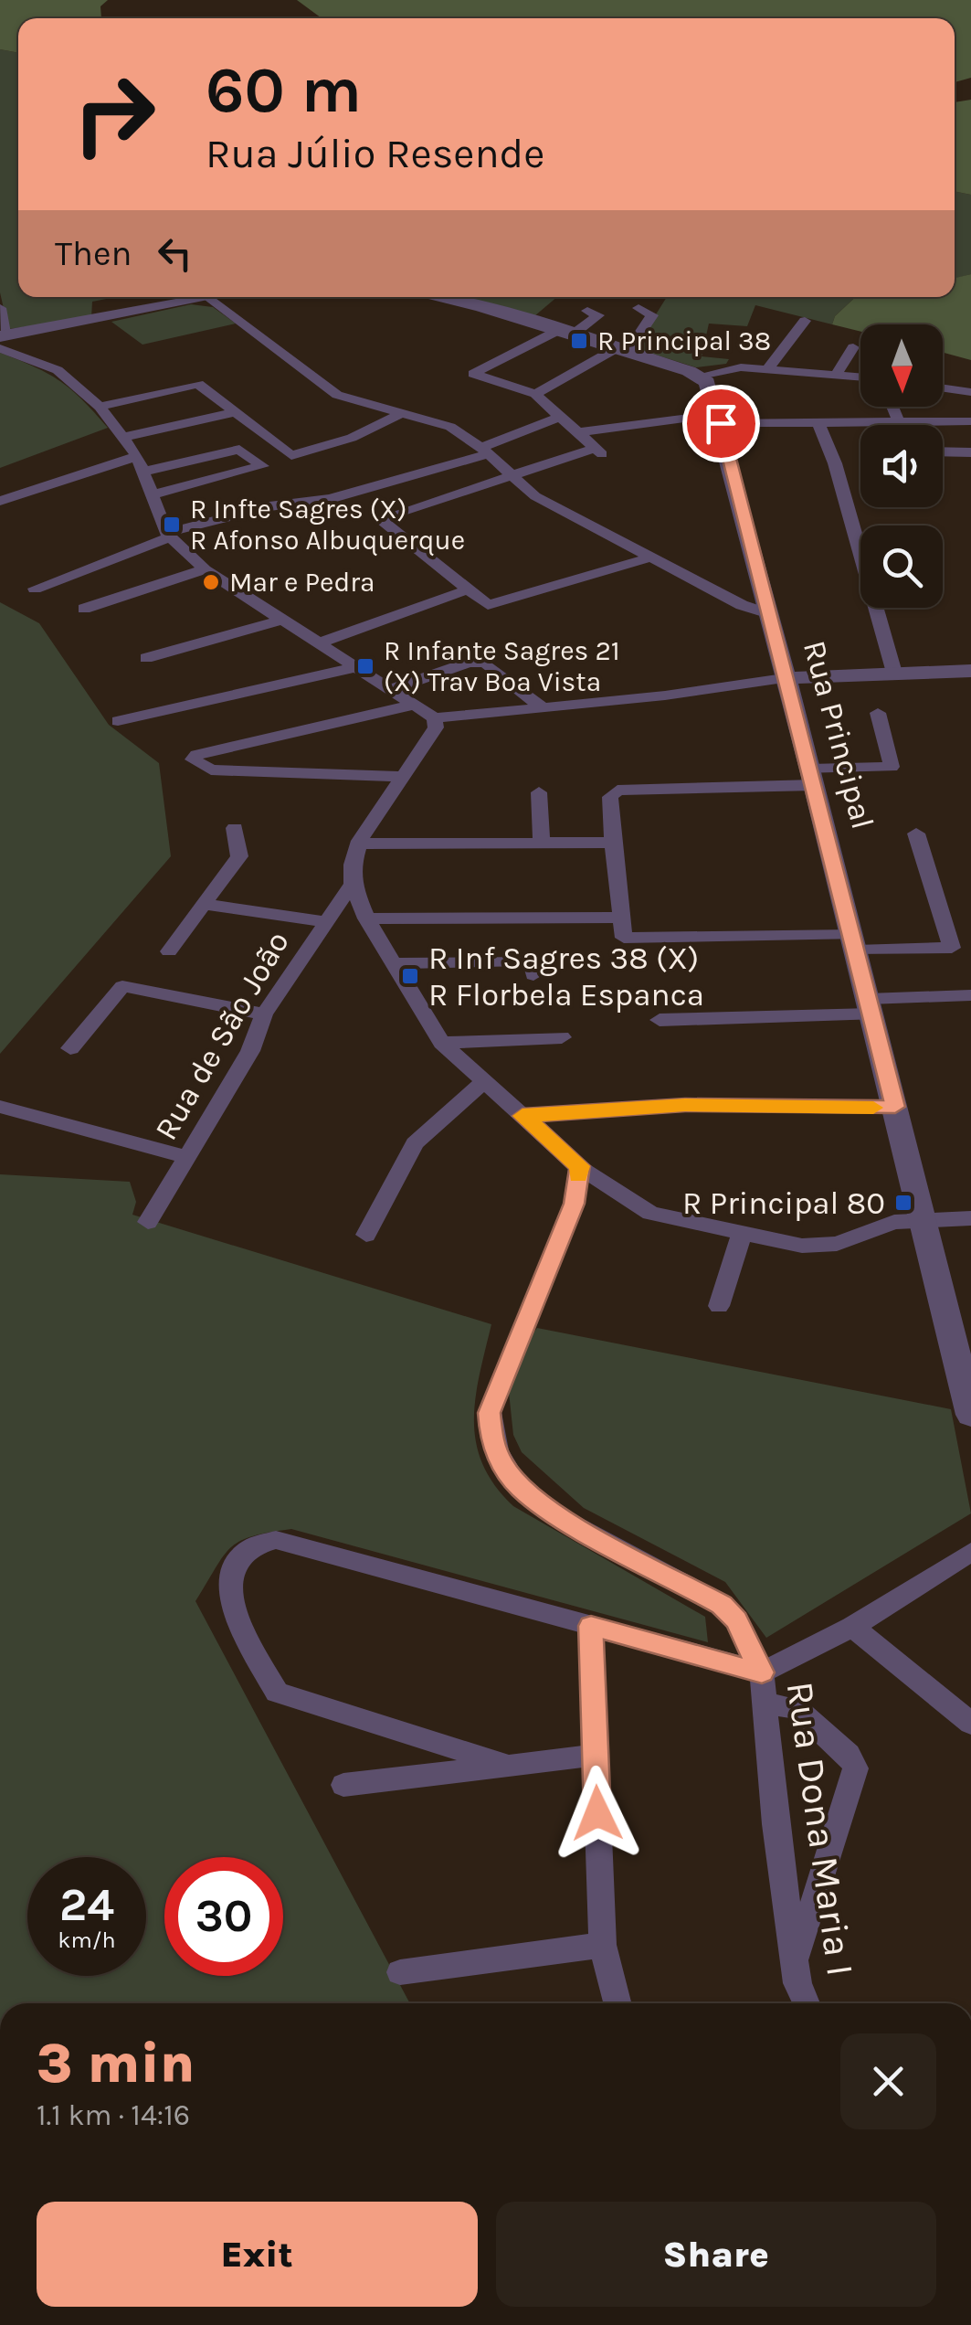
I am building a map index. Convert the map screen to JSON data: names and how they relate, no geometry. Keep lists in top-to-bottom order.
{
  "streets": {
    "street": ["Rua Principal", "Rua de São João", "Rua Dona Maria I"]
  },
  "places": {
    "transit": [
      "R Principal 38",
      "R Infte Sagres (X) R Afonso Albuquerque",
      "R Infante Sagres 21 (X) Trav Boa Vista",
      "R Inf Sagres 38 (X) R Florbela Espanca",
      "R Principal 80"
    ],
    "other": ["Mar e Pedra"]
  },
  "north": "bottom",
  "page": {
    "turn": ["60 m", "Rua Júlio Resende"],
    "then": "Then",
    "speed": "24 km/h",
    "limit": "30",
    "heading": ["3 min", "1.1 km · 14:16"],
    "buttons": ["Exit", "Share"]
  }
}
